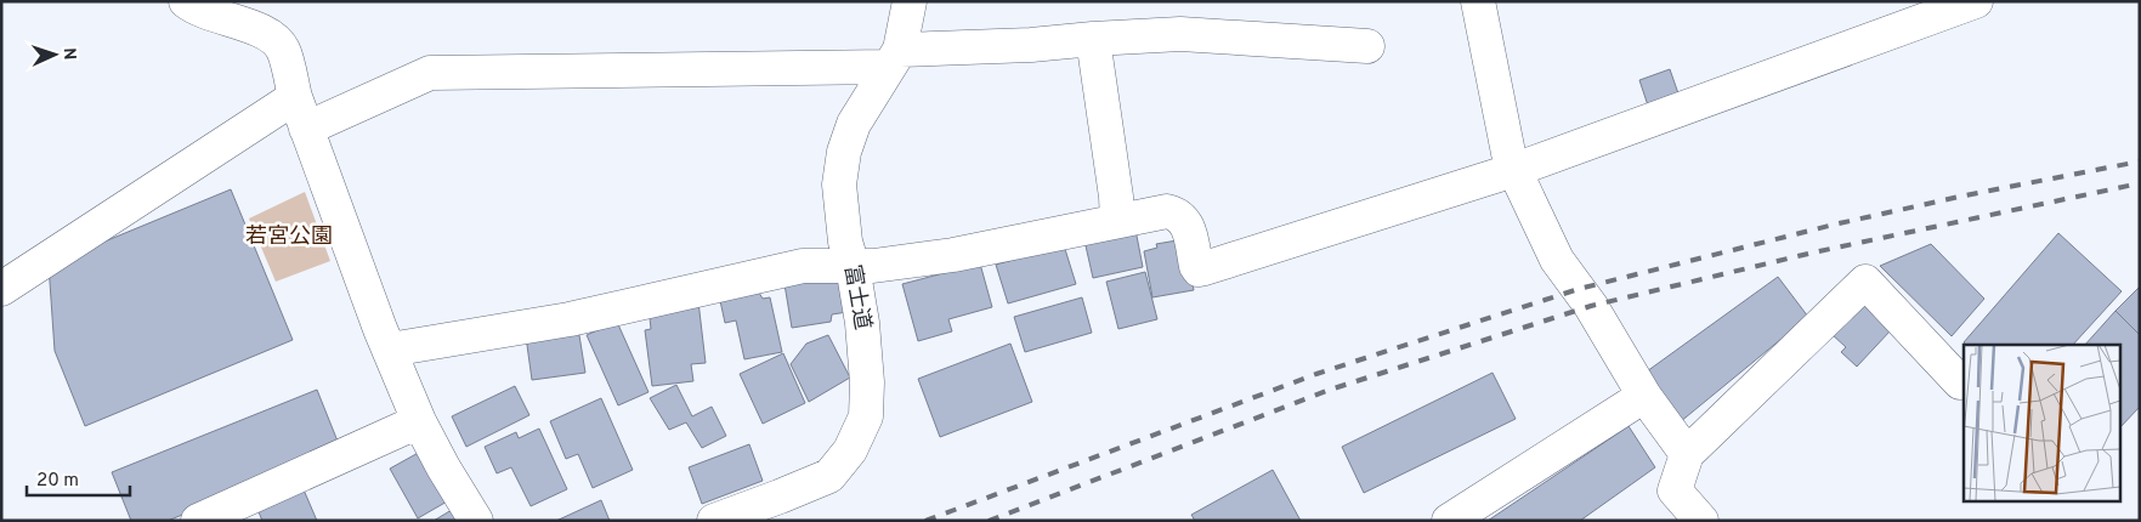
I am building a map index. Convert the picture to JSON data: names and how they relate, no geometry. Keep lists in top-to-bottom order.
{
  "streets": {
    "street": ["富士道"]
  },
  "parks": ["若宮公園"],
  "scale_bar": "20 m",
  "north": "right"
}
